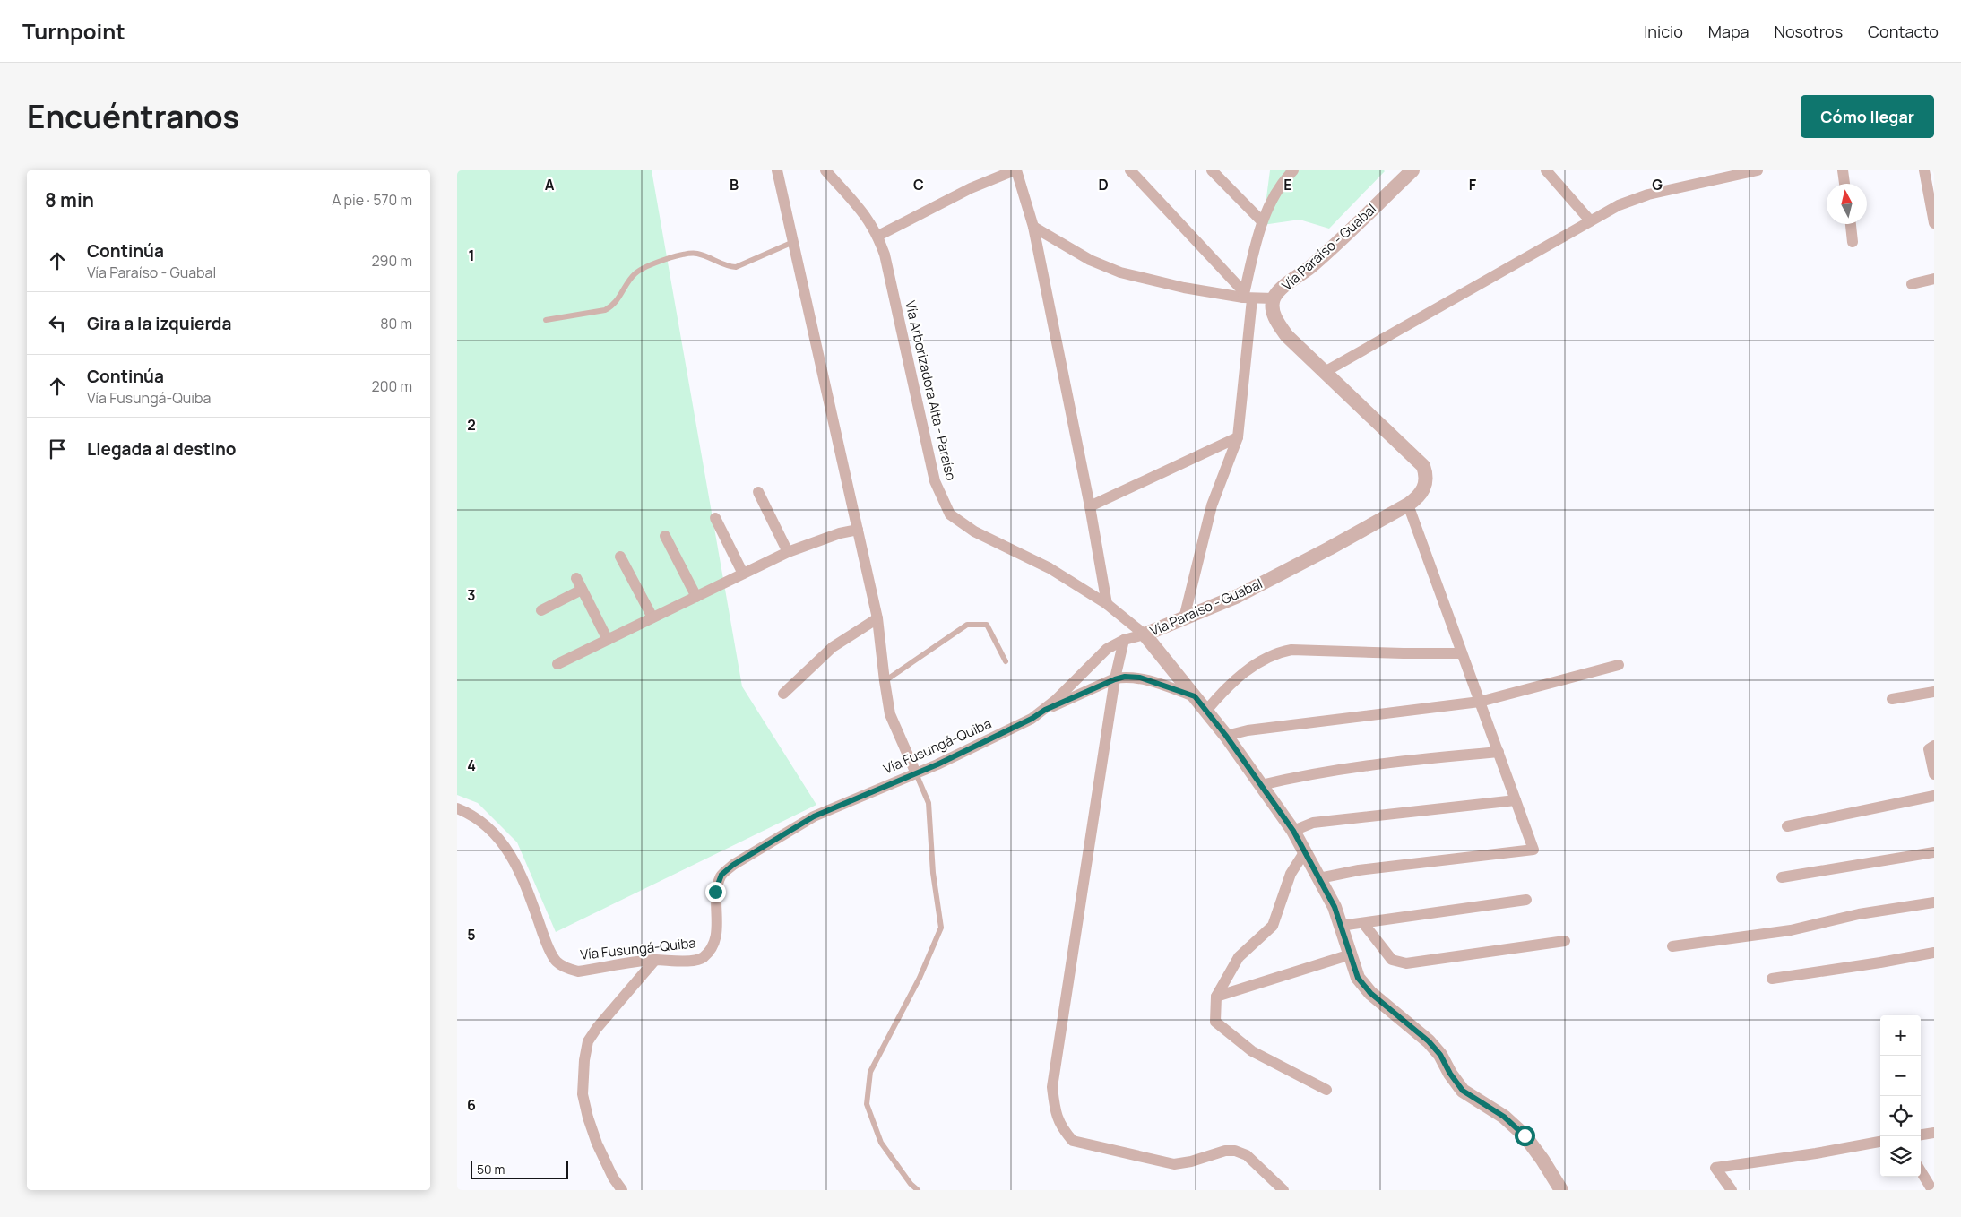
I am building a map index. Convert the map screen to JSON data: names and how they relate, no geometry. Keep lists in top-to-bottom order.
{
  "streets": {
    "street": ["Vía Paraíso - Guabal", "Vía Arborizadora Alta - Paraíso", "Vía Fusungá-Quiba"]
  },
  "crossings": [
    ["Vía Paraíso - Guabal", "Vía Arborizadora Alta - Paraíso"]
  ],
  "scale_bar": "50 m",
  "north": "top",
  "page": {
    "header": "Turnpoint",
    "nav": [
      "Inicio",
      "Mapa",
      "Nosotros",
      "Contacto"
    ],
    "title": "Encuéntranos",
    "buttons": "Cómo llegar",
    "heading": ["8 min", "A pie · 570 m"],
    "list": [
      ["Continúa", "Vía Paraíso - Guabal", "290 m"],
      ["Gira a la izquierda", "80 m"],
      ["Continúa", "Vía Fusungá-Quiba", "200 m"],
      "Llegada al destino"
    ],
    "map_buttons": ["+", "−"],
    "scale": "50 m"
  },
  "grid": {
    "columns": [
      "A",
      "B",
      "C",
      "D",
      "E",
      "F",
      "G"
    ],
    "rows": [
      "1",
      "2",
      "3",
      "4",
      "5",
      "6"
    ]
  }
}
